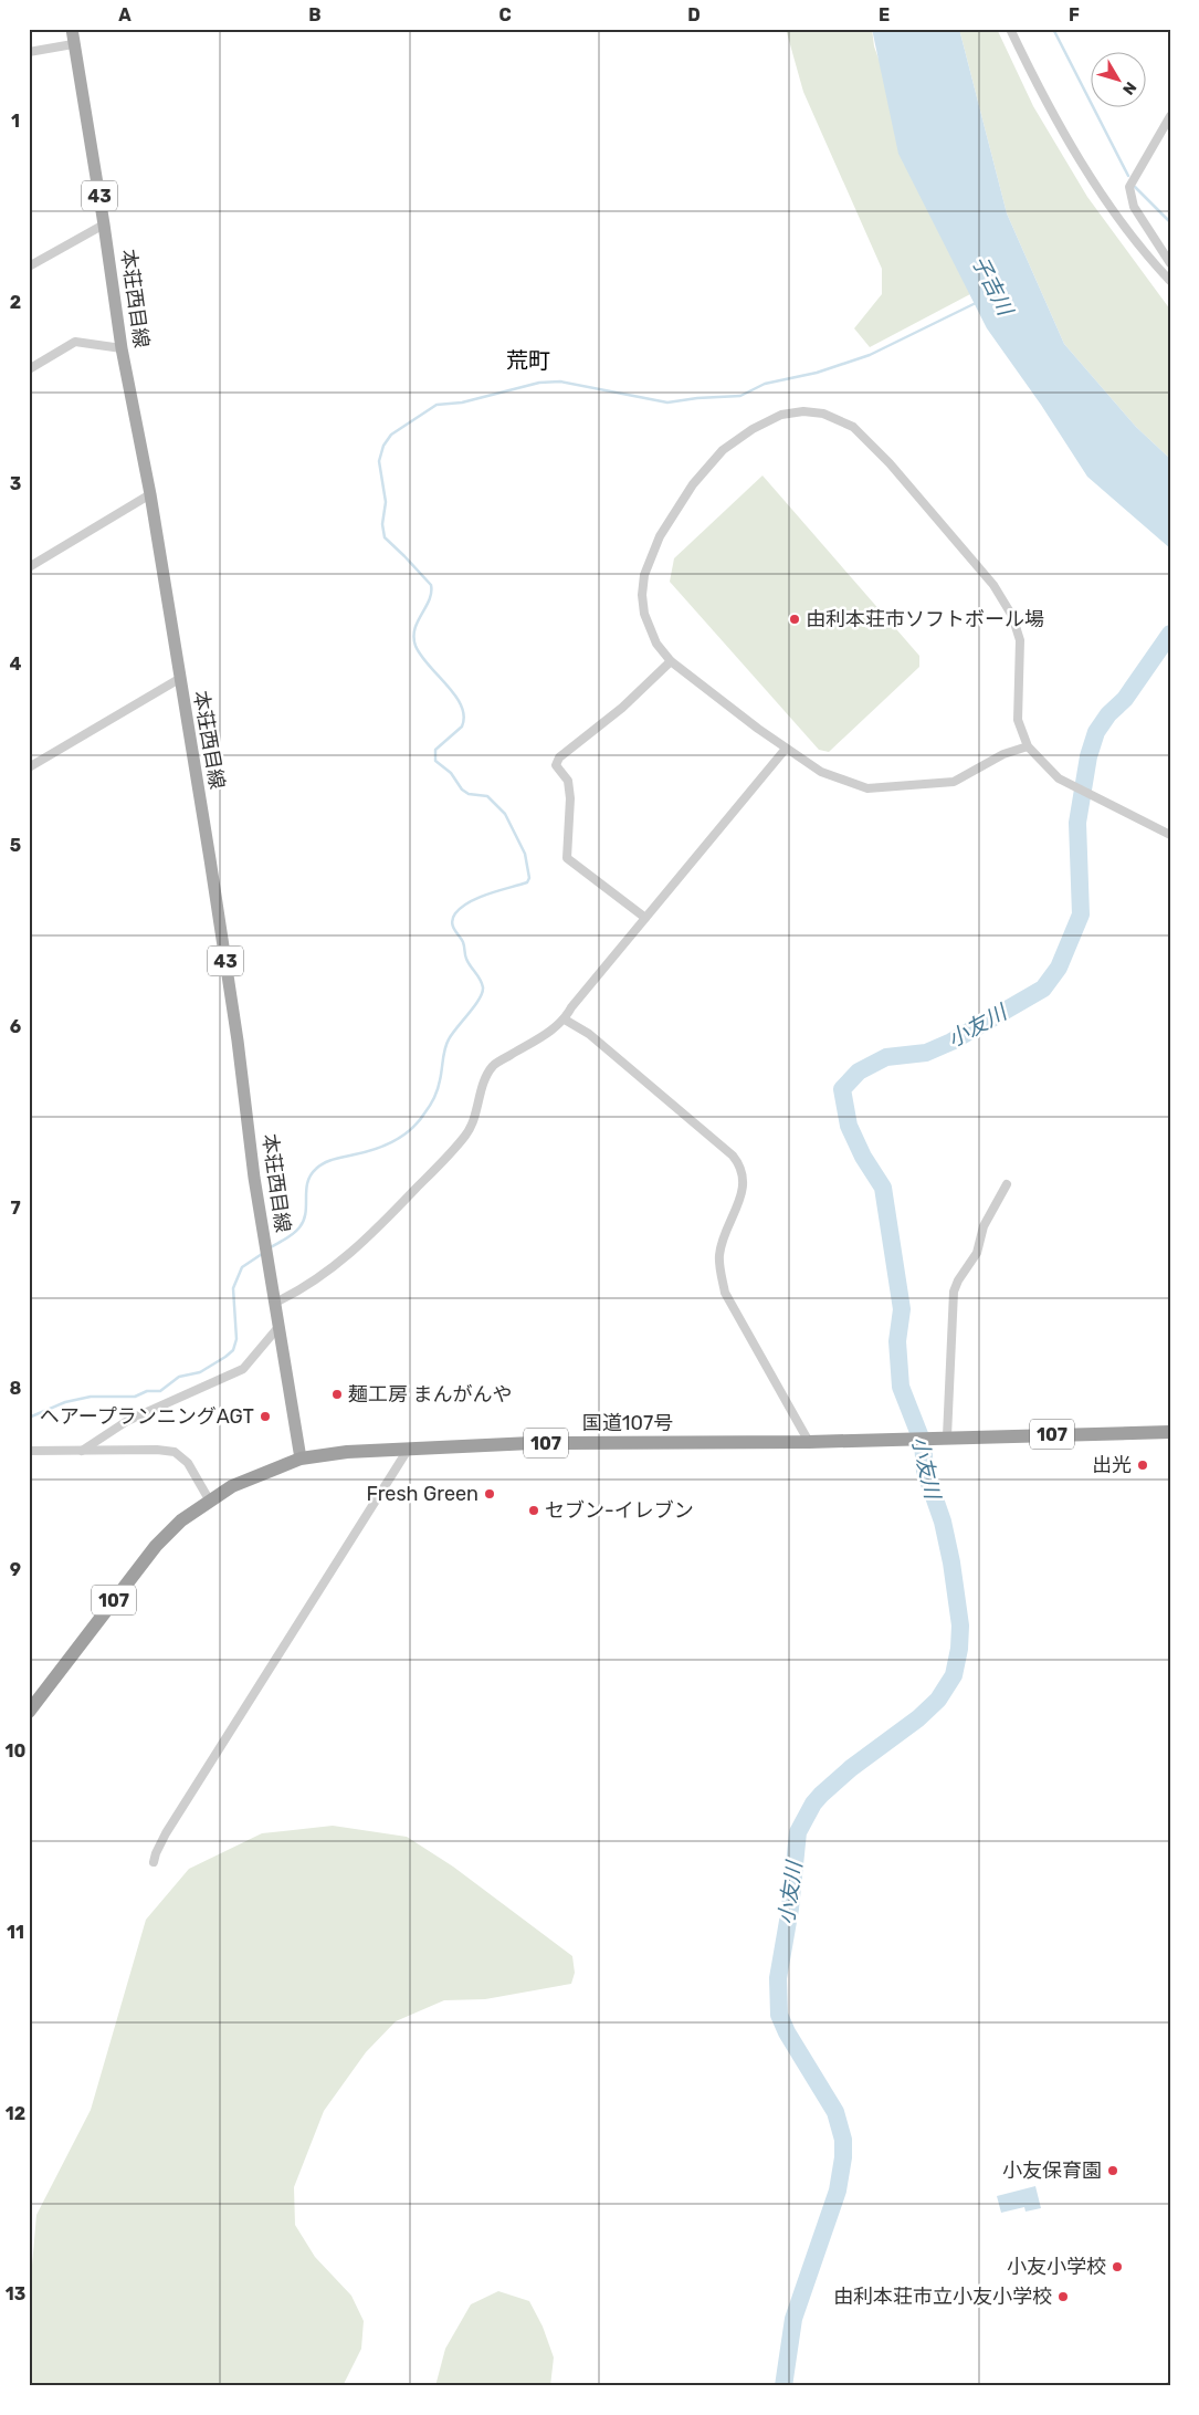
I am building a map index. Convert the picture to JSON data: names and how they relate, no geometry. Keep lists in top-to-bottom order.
{
  "streets": {
    "highway": ["国道107号", "107"],
    "main road": ["43", "本荘西目線"]
  },
  "crossings": [
    ["本荘西目線", "国道107号"]
  ],
  "districts": ["荒町"],
  "water": ["子吉川", "小友川"],
  "places": [
    "由利本荘市ソフトボール場",
    "麺工房 まんがんや",
    "ヘアープランニングAGT",
    "出光",
    "Fresh Green",
    "セブン-イレブン",
    "小友保育園",
    "小友小学校",
    "由利本荘市立小友小学校"
  ],
  "north": "bottom right",
  "grid": {
    "columns": [
      "A",
      "B",
      "C",
      "D",
      "E",
      "F"
    ],
    "rows": [
      "1",
      "2",
      "3",
      "4",
      "5",
      "6",
      "7",
      "8",
      "9",
      "10",
      "11",
      "12",
      "13"
    ]
  }
}
